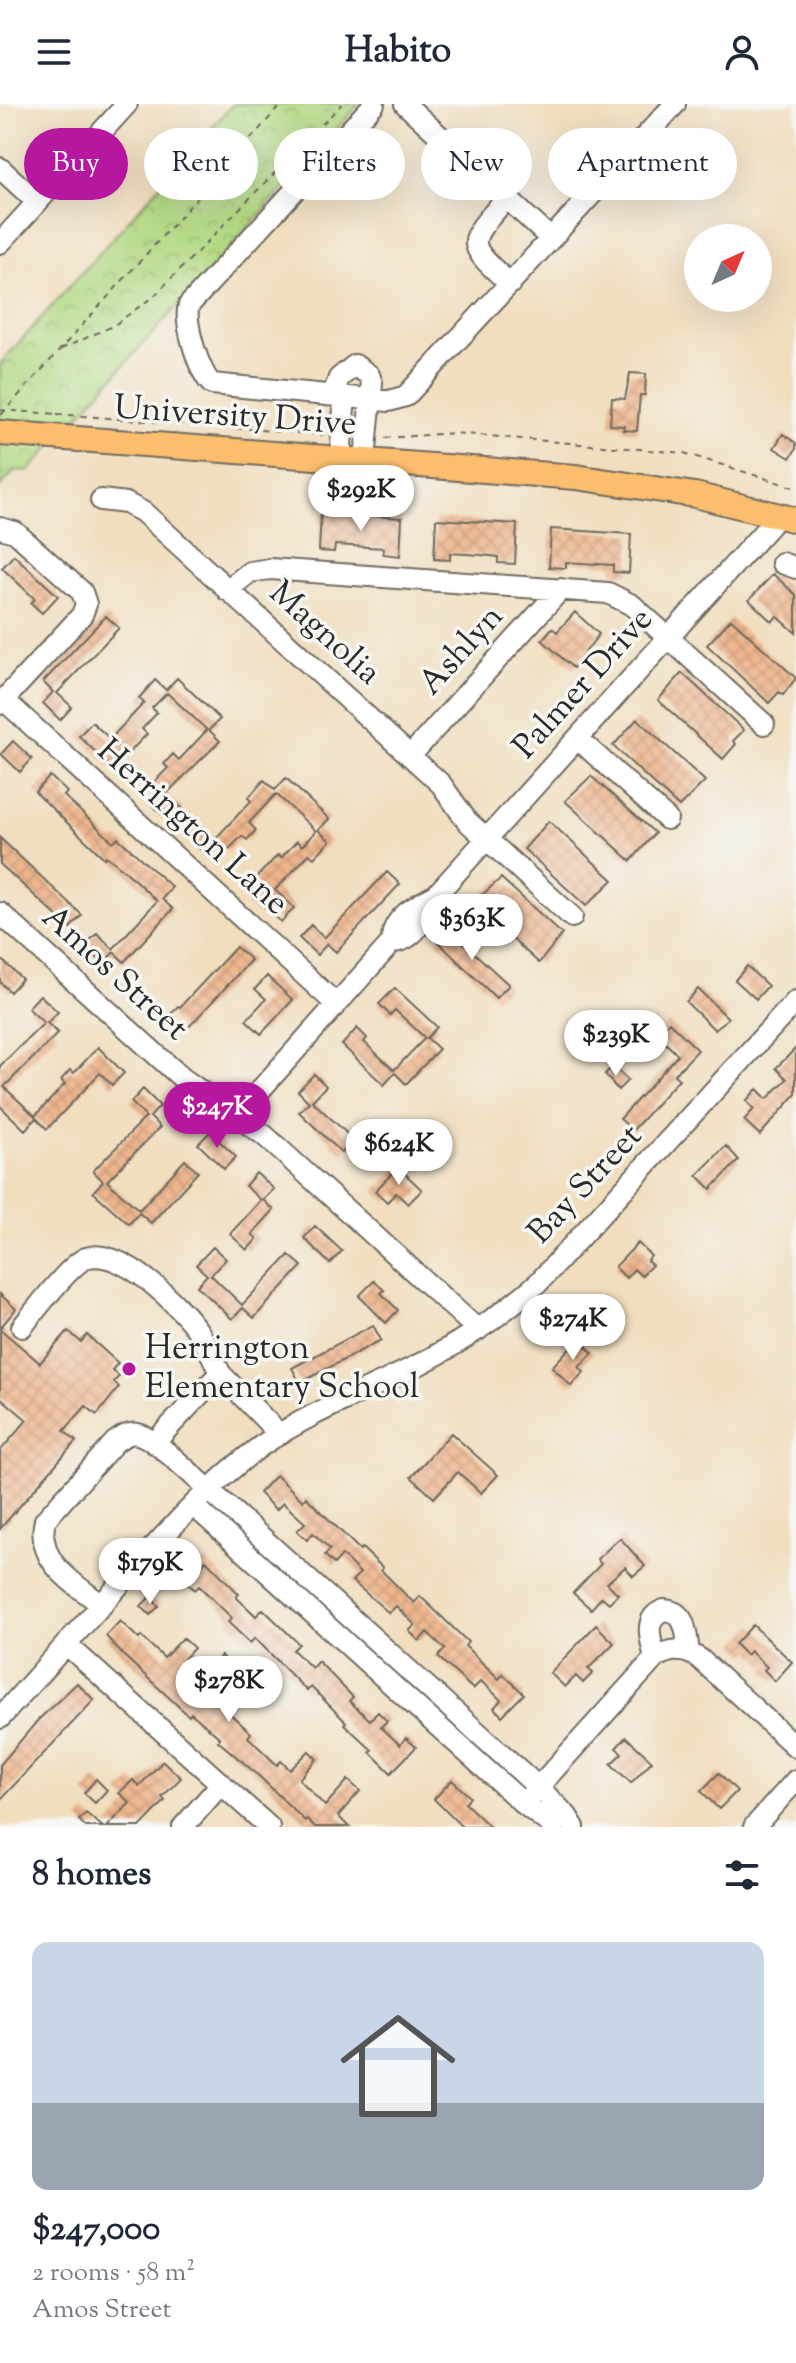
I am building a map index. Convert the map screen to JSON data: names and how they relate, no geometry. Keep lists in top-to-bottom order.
{
  "streets": {
    "main road": ["University Drive"],
    "street": [
      "Magnolia",
      "Ashlyn",
      "Palmer Drive",
      "Herrington Lane",
      "Amos Street",
      "Bay Street"
    ]
  },
  "crossings": [
    ["University Drive", "Palmer Drive"],
    ["Magnolia", "Ashlyn"],
    ["Magnolia", "Palmer Drive"],
    ["Palmer Drive", "Herrington Lane"],
    ["Palmer Drive", "Amos Street"],
    ["Amos Street", "Bay Street"]
  ],
  "places": ["Herrington Elementary School"],
  "north": "top right",
  "page": {
    "header": "Habito",
    "chip": [
      "Buy",
      "Rent",
      "Filters",
      "New",
      "Apartment"
    ],
    "price": [
      "$292K",
      "$363K",
      "$239K",
      "$247K",
      "$624K",
      "$274K",
      "$179K",
      "$278K"
    ],
    "heading": "8 homes",
    "list": [
      {
        "name": "$247,000",
        "note": "2 rooms · 58 m² · Amos Street"
      }
    ]
  }
}
